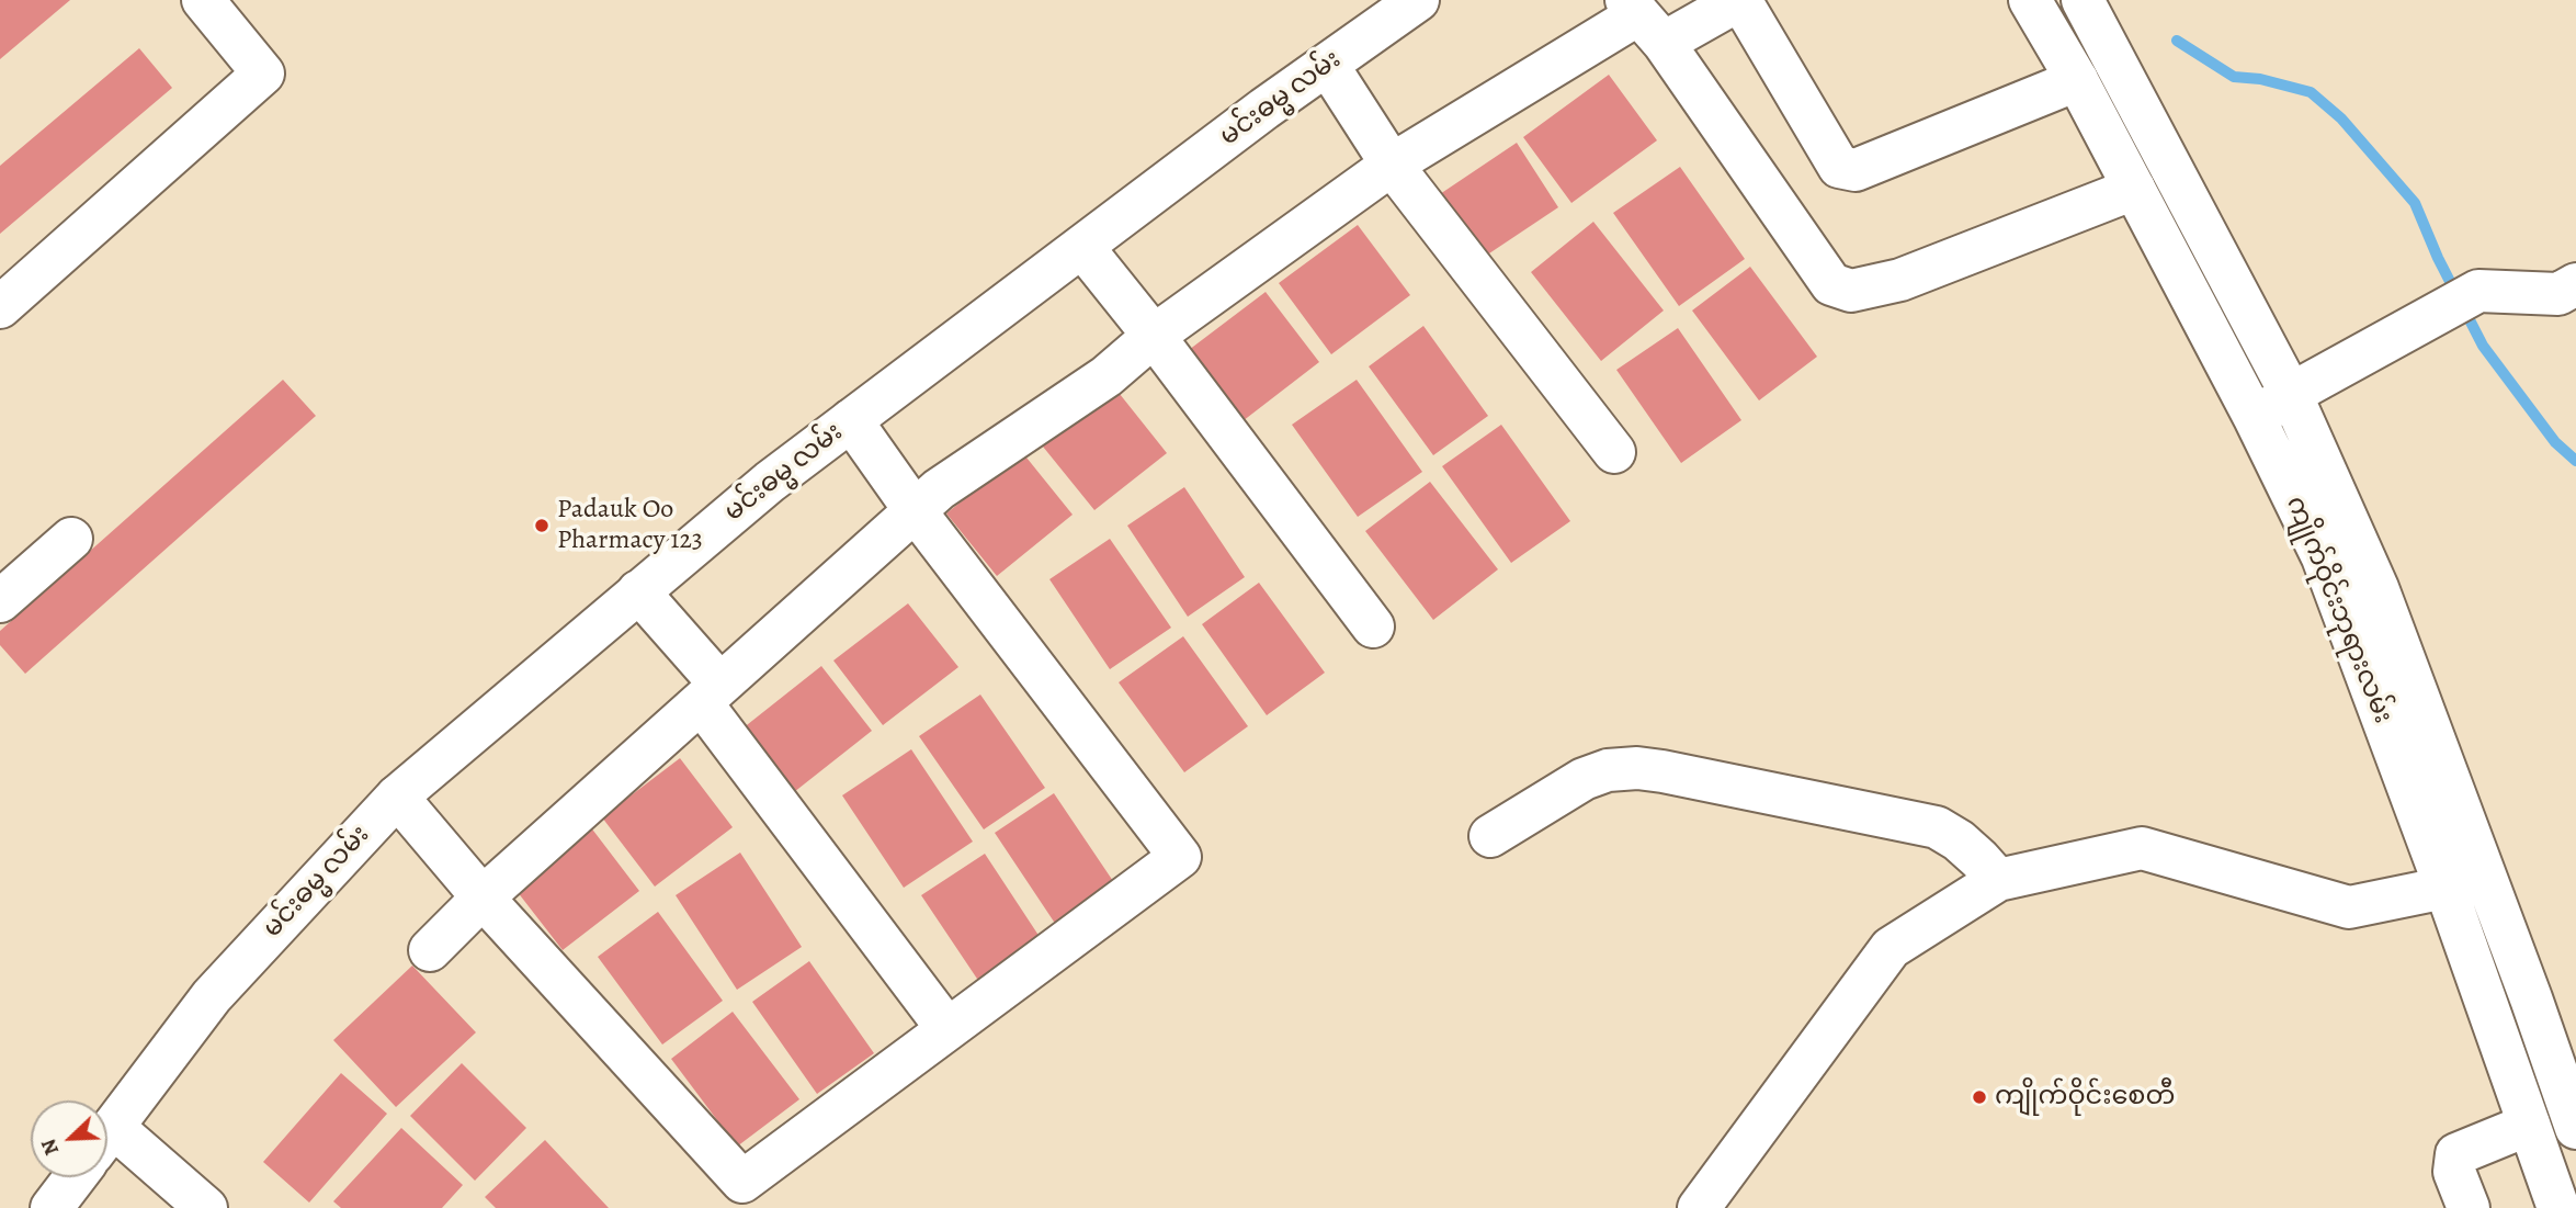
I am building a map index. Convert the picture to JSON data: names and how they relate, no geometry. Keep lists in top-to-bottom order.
{
  "streets": {
    "main road": ["မင်းဓမ္မ လမ်း", "ကျိုက်ဝိုင်းဘုရားလမ်း"]
  },
  "places": ["Padauk Oo Pharmacy 123", "ကျိုက်ဝိုင်းစေတီ"],
  "north": "bottom left"
}
